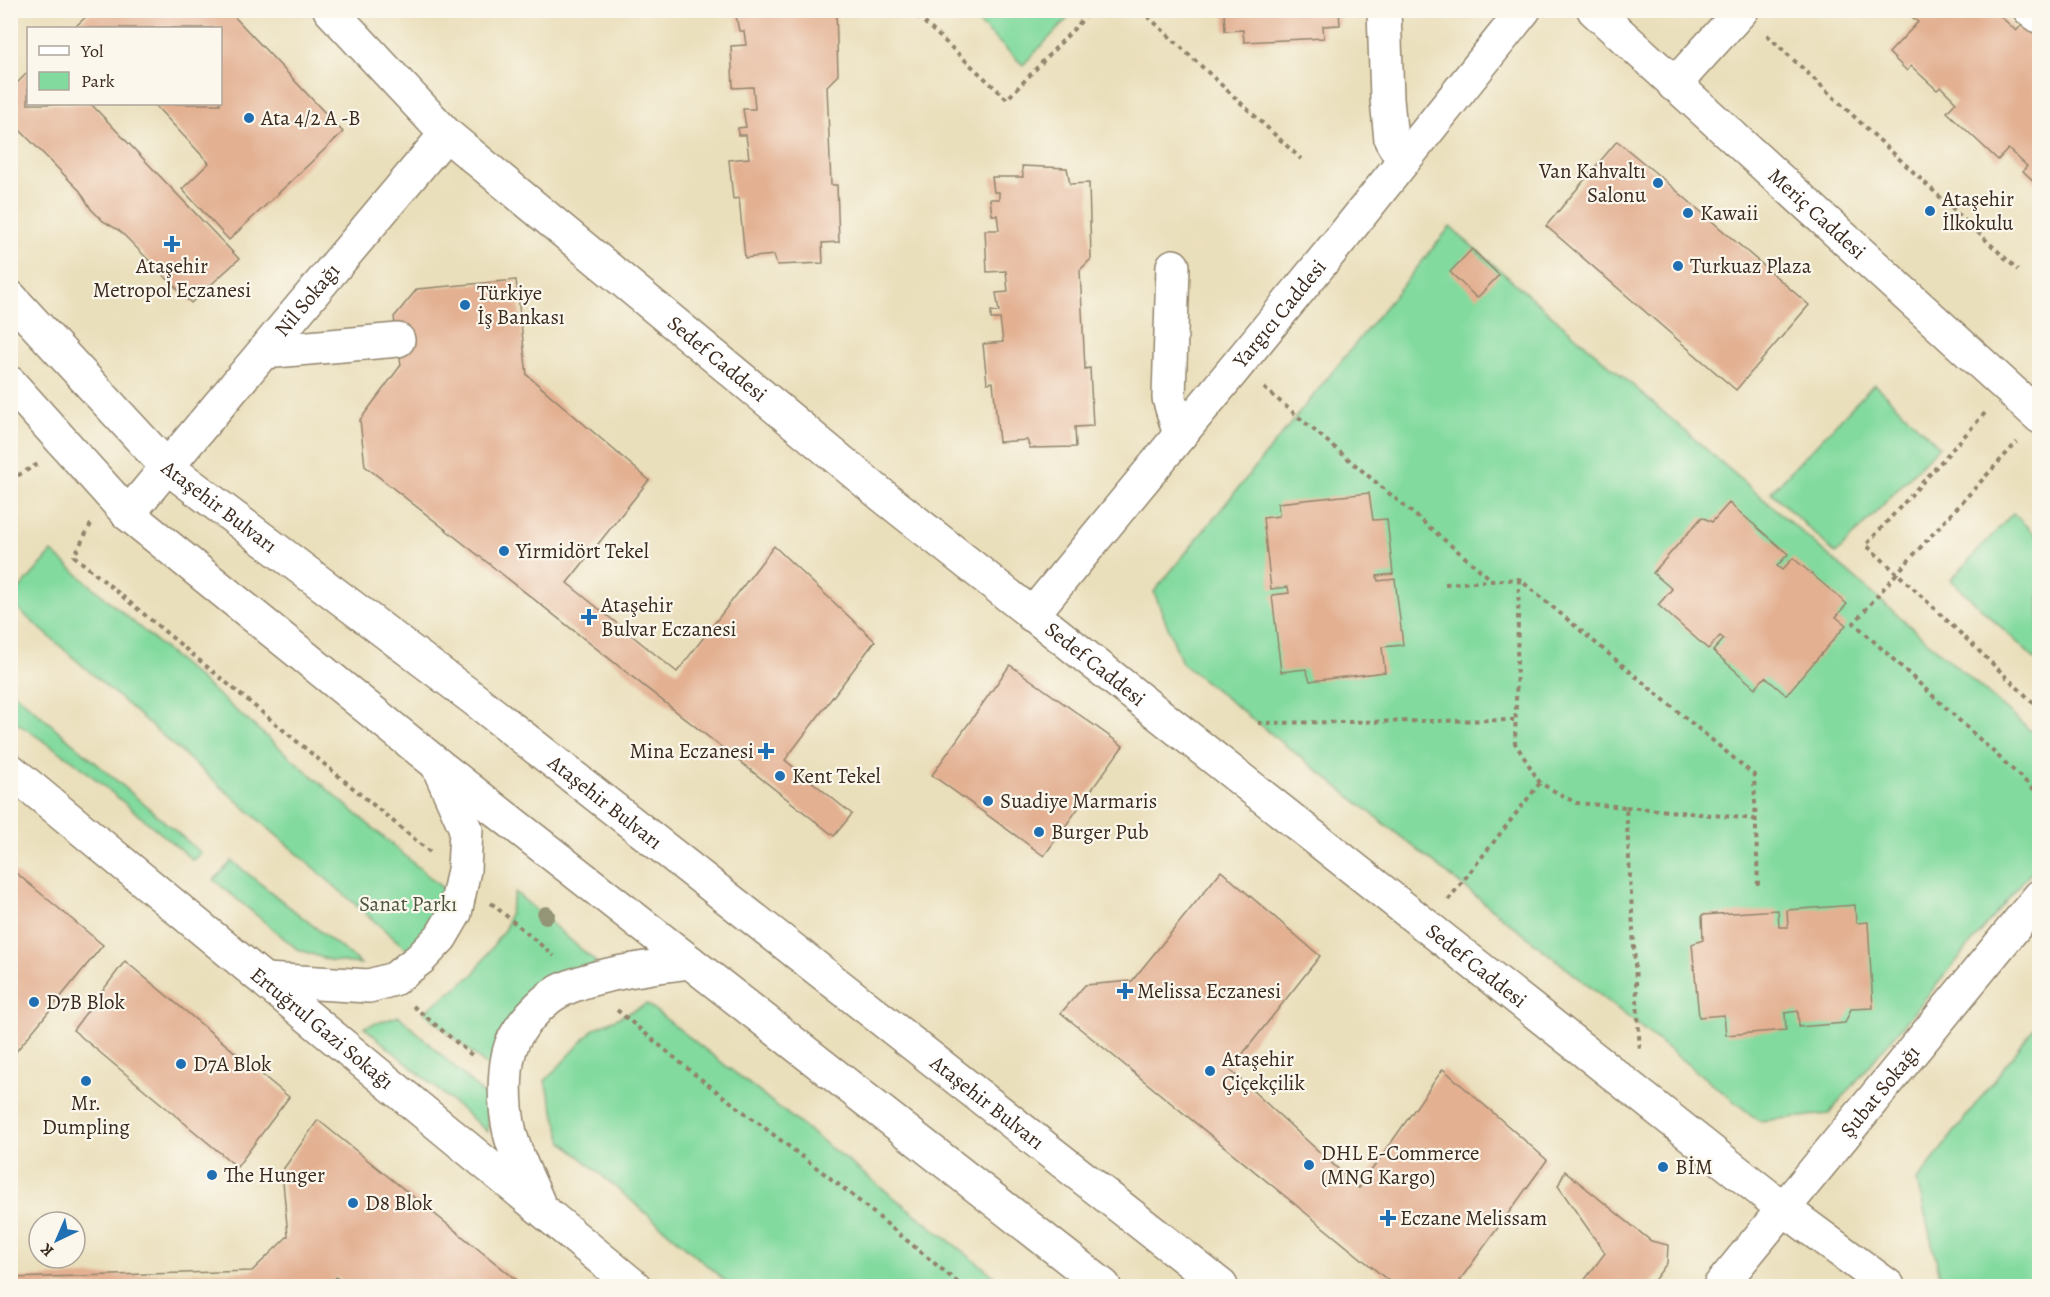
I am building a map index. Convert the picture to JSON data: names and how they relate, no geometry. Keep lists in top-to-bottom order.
{
  "streets": {
    "street": [
      "Meriç Caddesi",
      "Nil Sokağı",
      "Yargıcı Caddesi",
      "Sedef Caddesi",
      "Ataşehir Bulvarı",
      "Ertuğrul Gazi Sokağı",
      "Şubat Sokağı"
    ]
  },
  "crossings": [
    ["Nil Sokağı", "Sedef Caddesi"],
    ["Nil Sokağı", "Ataşehir Bulvarı"],
    ["Yargıcı Caddesi", "Sedef Caddesi"],
    ["Sedef Caddesi", "Şubat Sokağı"]
  ],
  "parks": ["Sanat Parkı"],
  "places": {
    "other": [
      "Ata 4/2 A -B",
      "Van Kahvaltı Salonu",
      "Ataşehir İlkokulu",
      "Kawaii",
      "Turkuaz Plaza",
      "Türkiye İş Bankası",
      "Yirmidört Tekel",
      "Kent Tekel",
      "Suadiye Marmaris",
      "Burger Pub",
      "D7B Blok",
      "D7A Blok",
      "Ataşehir Çiçekçilik",
      "Mr. Dumpling",
      "DHL E-Commerce (MNG Kargo)",
      "BİM",
      "The Hunger",
      "D8 Blok"
    ],
    "health": [
      "Ataşehir Metropol Eczanesi",
      "Ataşehir Bulvar Eczanesi",
      "Mina Eczanesi",
      "Melissa Eczanesi",
      "Eczane Melissam"
    ]
  },
  "legend": ["Yol", "Park"],
  "north": "bottom left"
}
